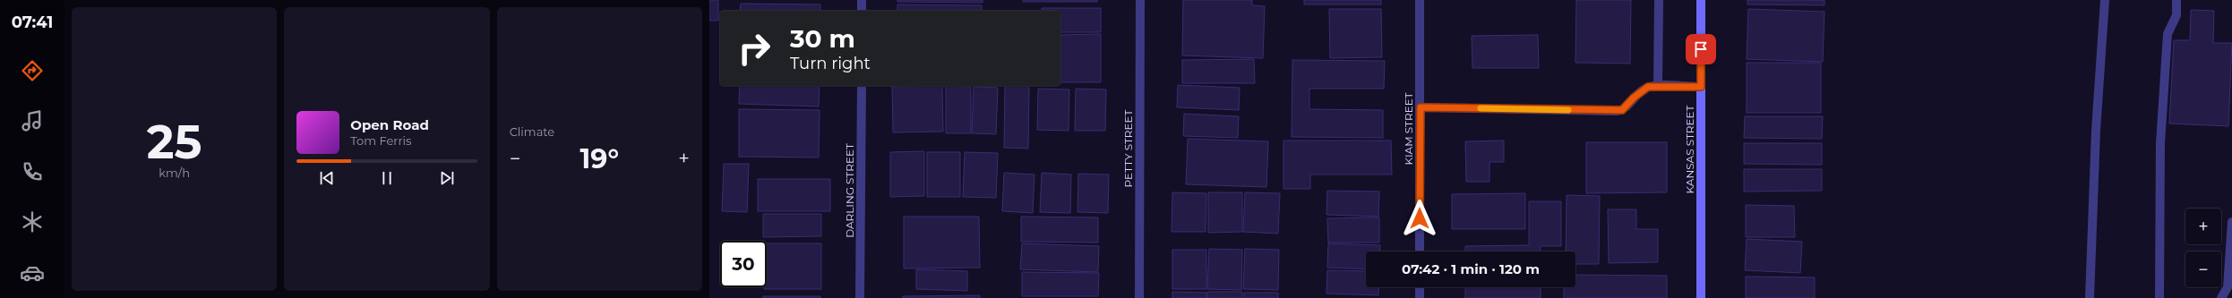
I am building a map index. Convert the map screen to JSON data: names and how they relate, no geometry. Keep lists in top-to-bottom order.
{
  "streets": {
    "street": [
      "KIAM STREET",
      "PETTY STREET",
      "KANSAS STREET",
      "DARLING STREET"
    ]
  },
  "page": {
    "tabs": "07:41",
    "tile": [
      ["25", "km/h"],
      "Climate"
    ],
    "turn": ["30 m", "Turn right"],
    "song": ["Open Road", "Tom Ferris"],
    "heat": ["−", "19°", "+"],
    "map_buttons": ["+", "−"],
    "limit": "30",
    "trip": "07:42 · 1 min · 120 m"
  }
}
